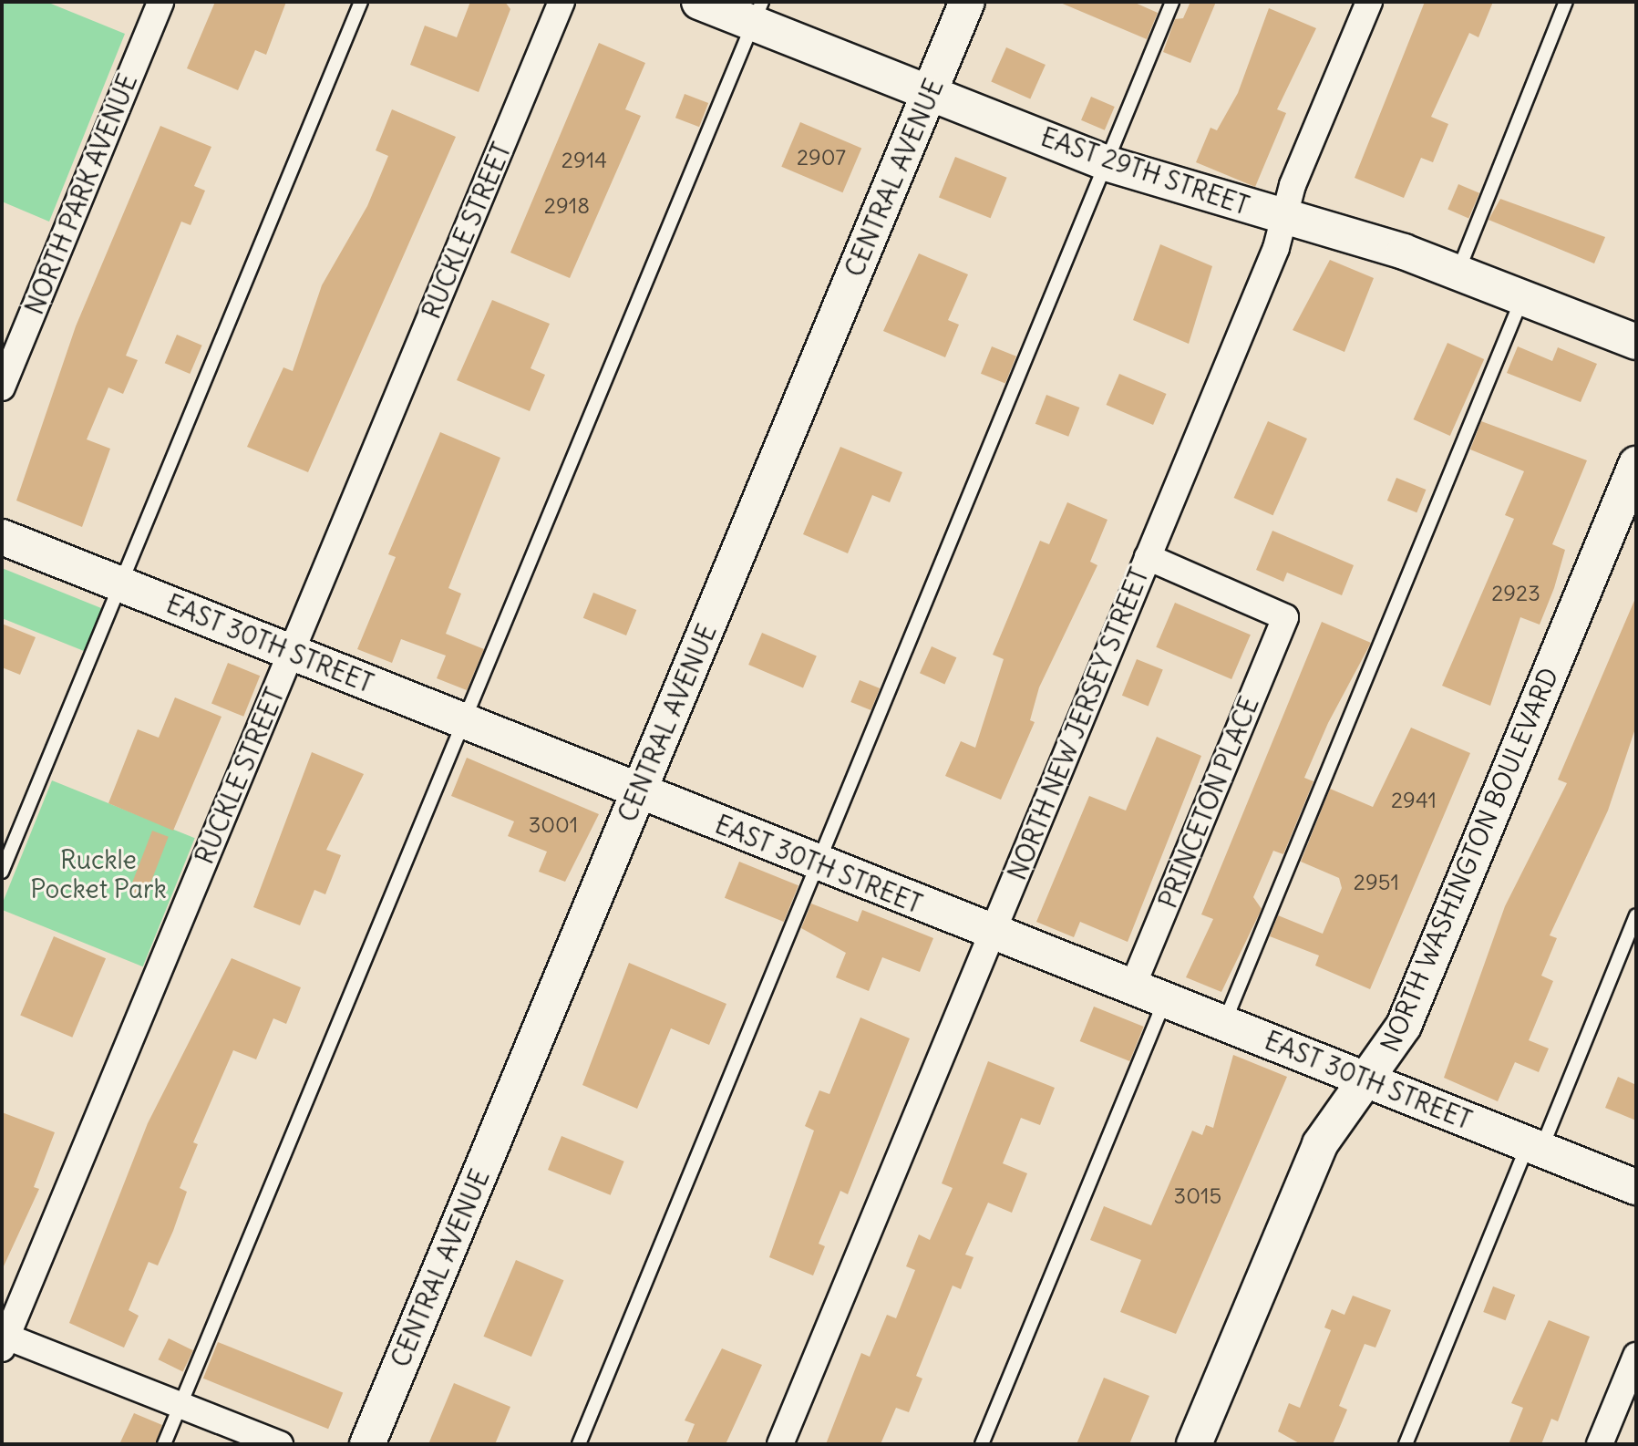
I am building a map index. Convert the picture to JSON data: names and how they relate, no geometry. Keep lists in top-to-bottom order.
{
  "streets": {
    "main road": [
      "EAST 29TH STREET",
      "CENTRAL AVENUE",
      "EAST 30TH STREET",
      "NORTH WASHINGTON BOULEVARD"
    ],
    "street": [
      "NORTH PARK AVENUE",
      "RUCKLE STREET",
      "NORTH NEW JERSEY STREET",
      "PRINCETON PLACE"
    ]
  },
  "crossings": [
    ["EAST 29TH STREET", "CENTRAL AVENUE"],
    ["EAST 29TH STREET", "NORTH NEW JERSEY STREET"],
    ["CENTRAL AVENUE", "EAST 30TH STREET"],
    ["RUCKLE STREET", "EAST 30TH STREET"],
    ["EAST 30TH STREET", "NORTH NEW JERSEY STREET"],
    ["EAST 30TH STREET", "PRINCETON PLACE"],
    ["EAST 30TH STREET", "NORTH WASHINGTON BOULEVARD"],
    ["NORTH NEW JERSEY STREET", "PRINCETON PLACE"]
  ],
  "parks": ["Ruckle Pocket Park"],
  "house_numbers": [
    "2907",
    "2914",
    "2918",
    "2923",
    "2941",
    "3001",
    "2951",
    "3015"
  ]
}
